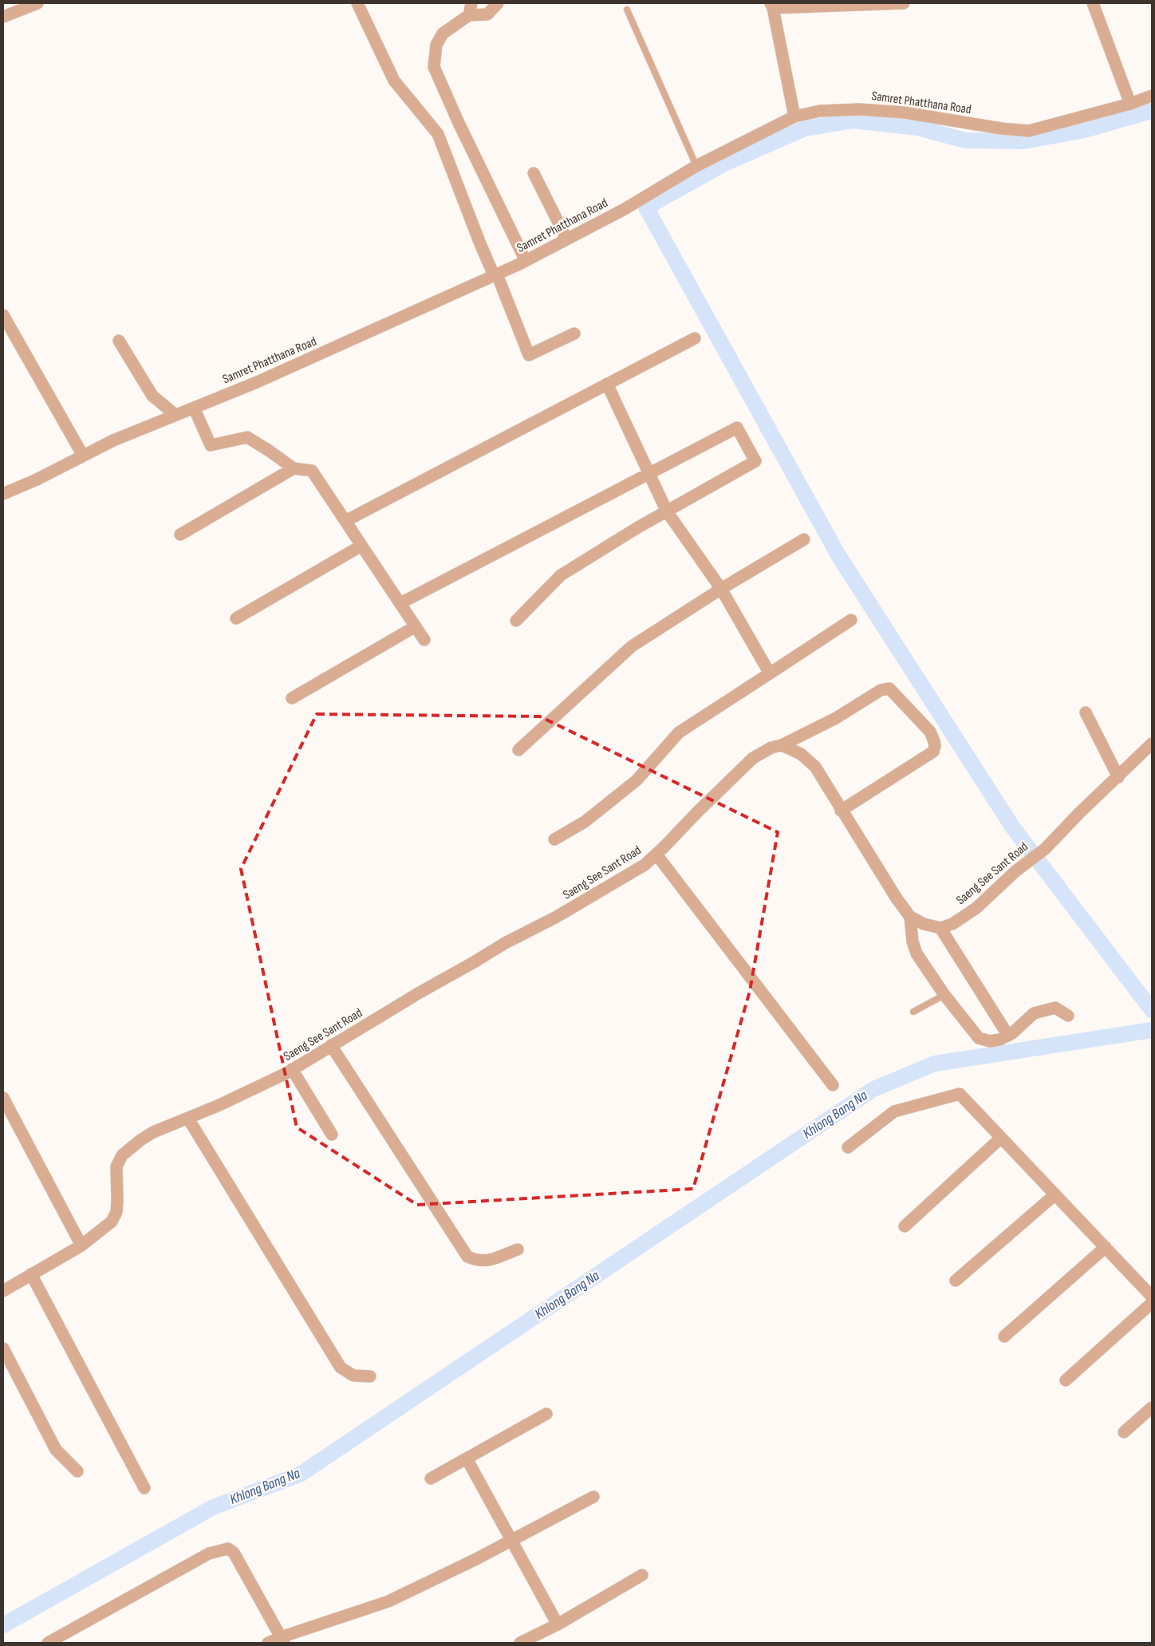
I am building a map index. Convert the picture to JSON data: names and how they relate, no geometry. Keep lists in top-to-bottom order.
{
  "streets": {
    "street": ["Samret Phatthana Road", "Saeng See Sant Road"]
  },
  "water": ["Khlong Bang Na"]
}
